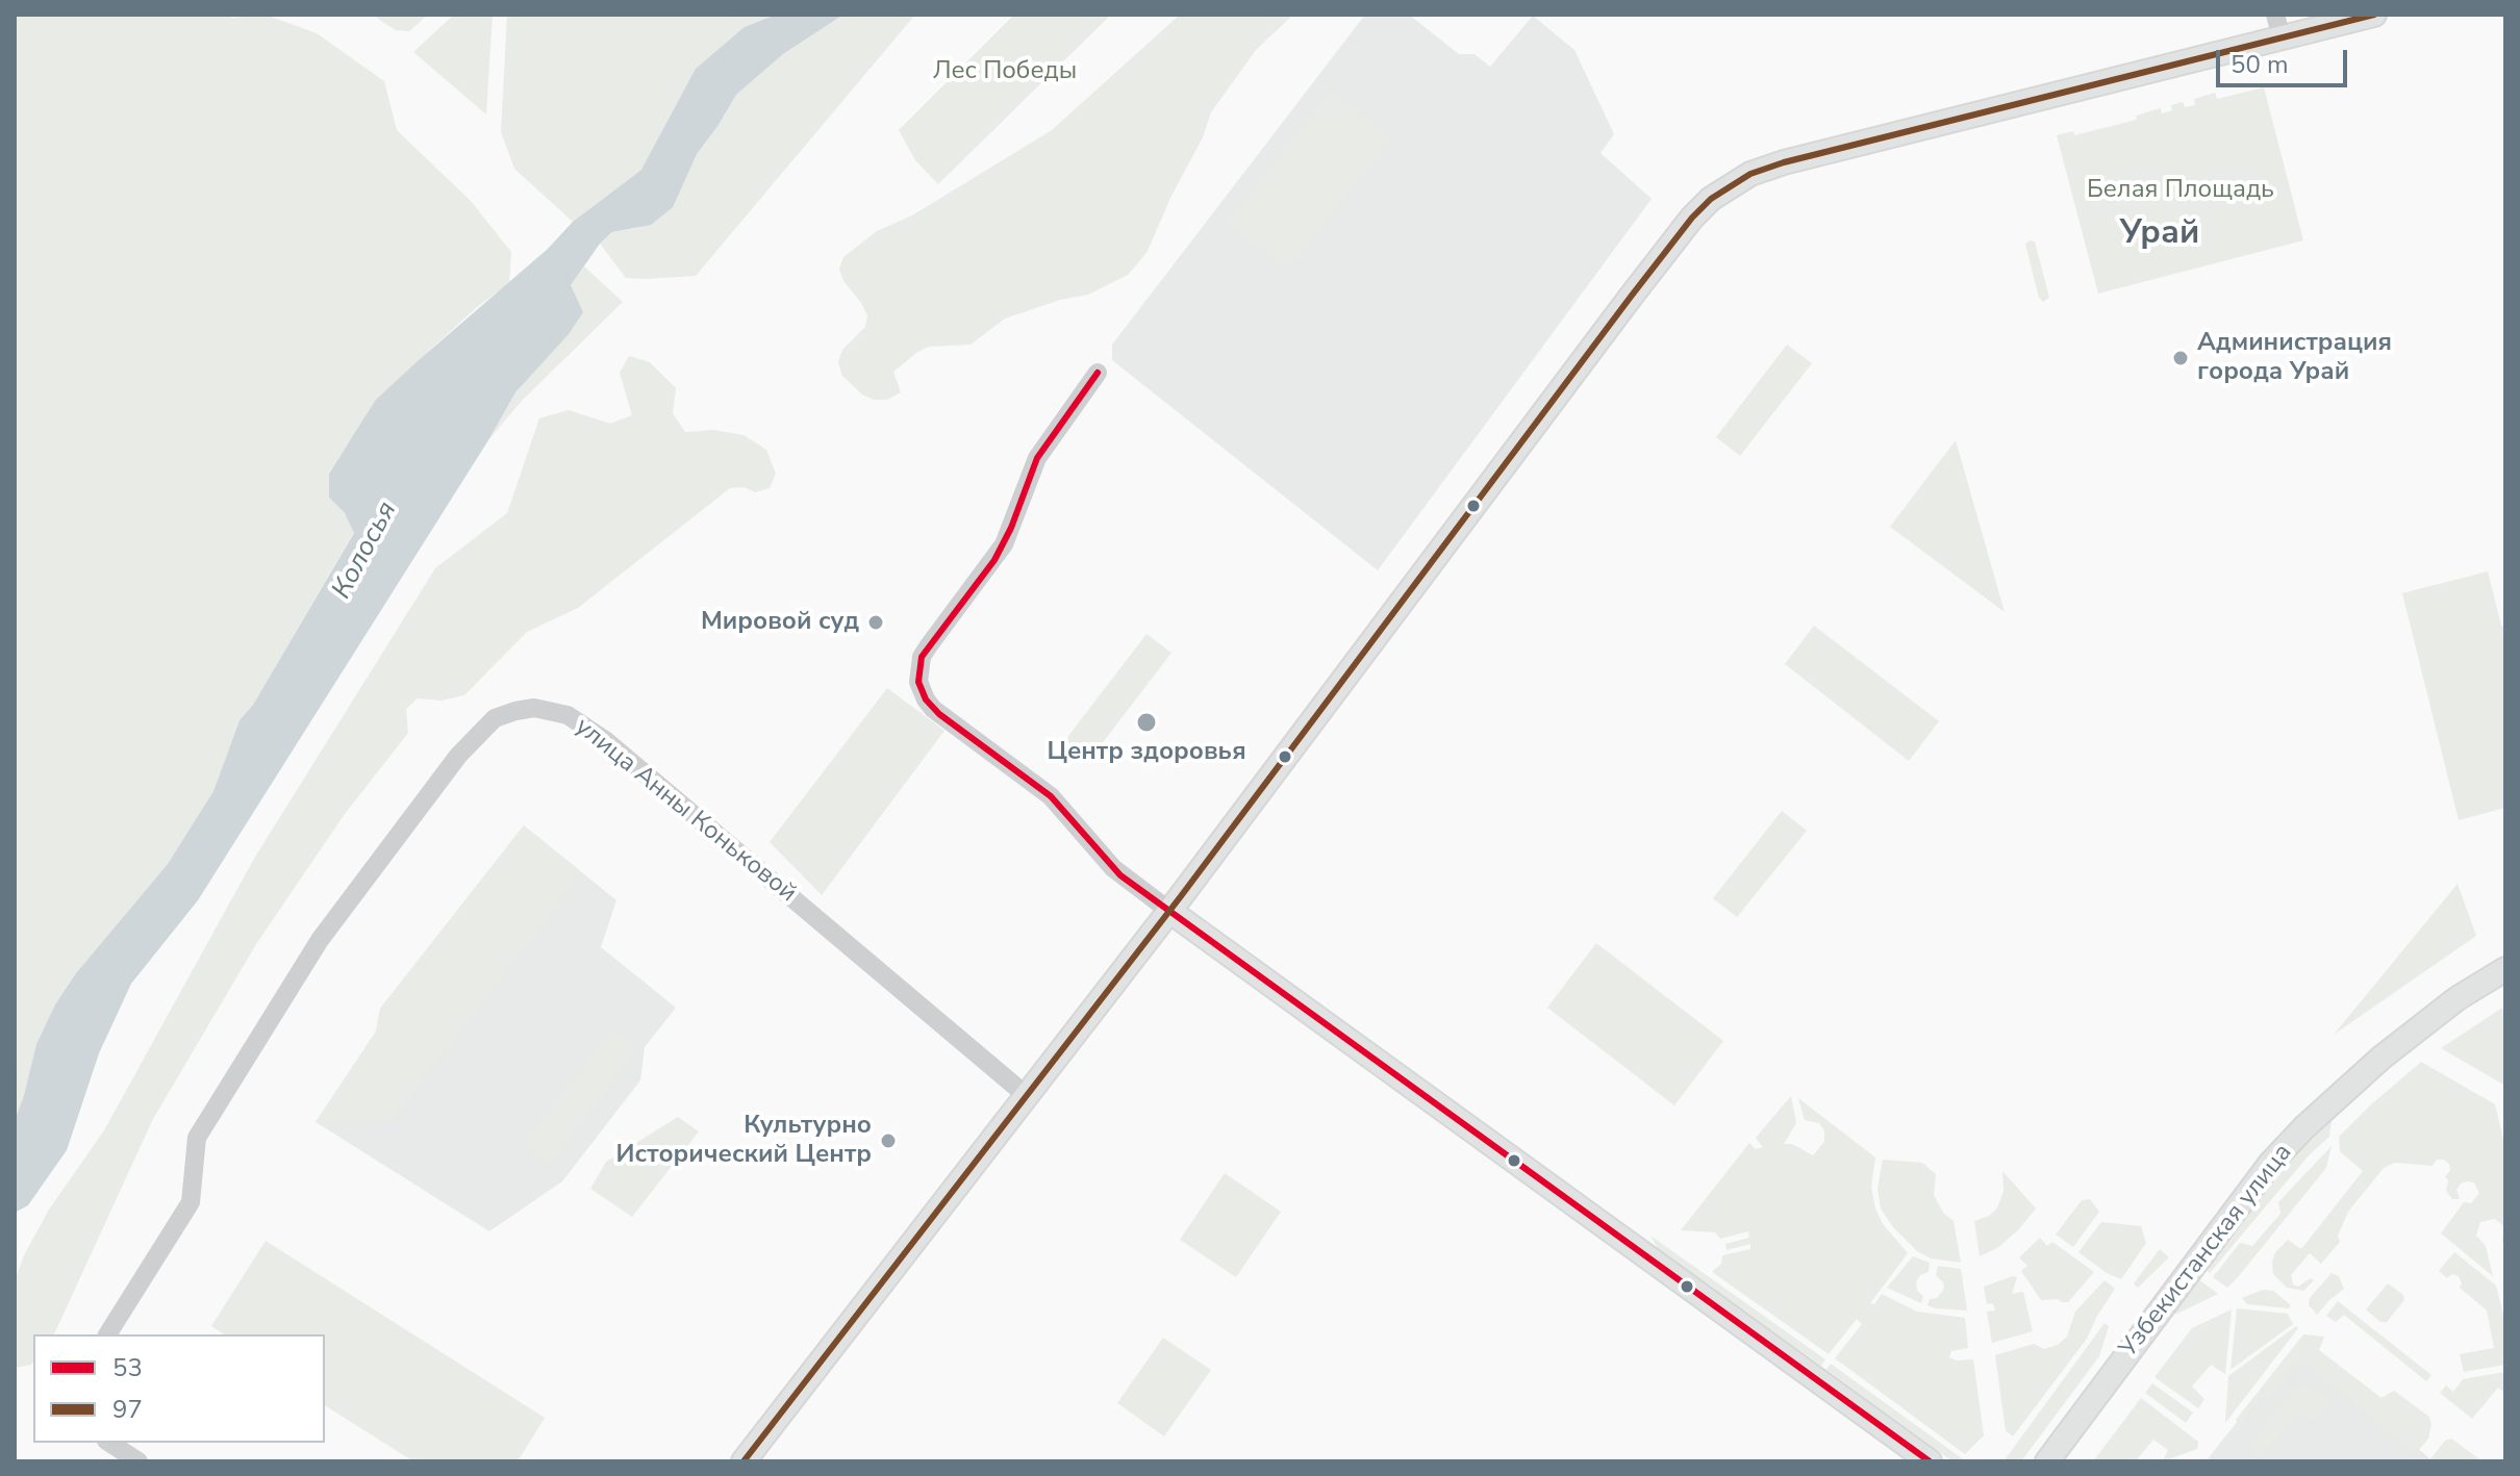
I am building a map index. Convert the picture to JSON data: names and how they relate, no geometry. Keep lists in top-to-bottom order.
{
  "streets": {
    "main road": ["Узбекистанская улица"],
    "street": ["улица Анны Коньковой"]
  },
  "districts": ["Урай"],
  "water": ["Колосья"],
  "parks": ["Лес Победы", "Белая Площадь"],
  "places": [
    "Администрация города Урай",
    "Мировой суд",
    "Центр здоровья",
    "Культурно Исторический Центр"
  ],
  "lines": ["transit line 97", "transit line 53"],
  "legend": ["53", "97"],
  "scale_bar": "50 m"
}
